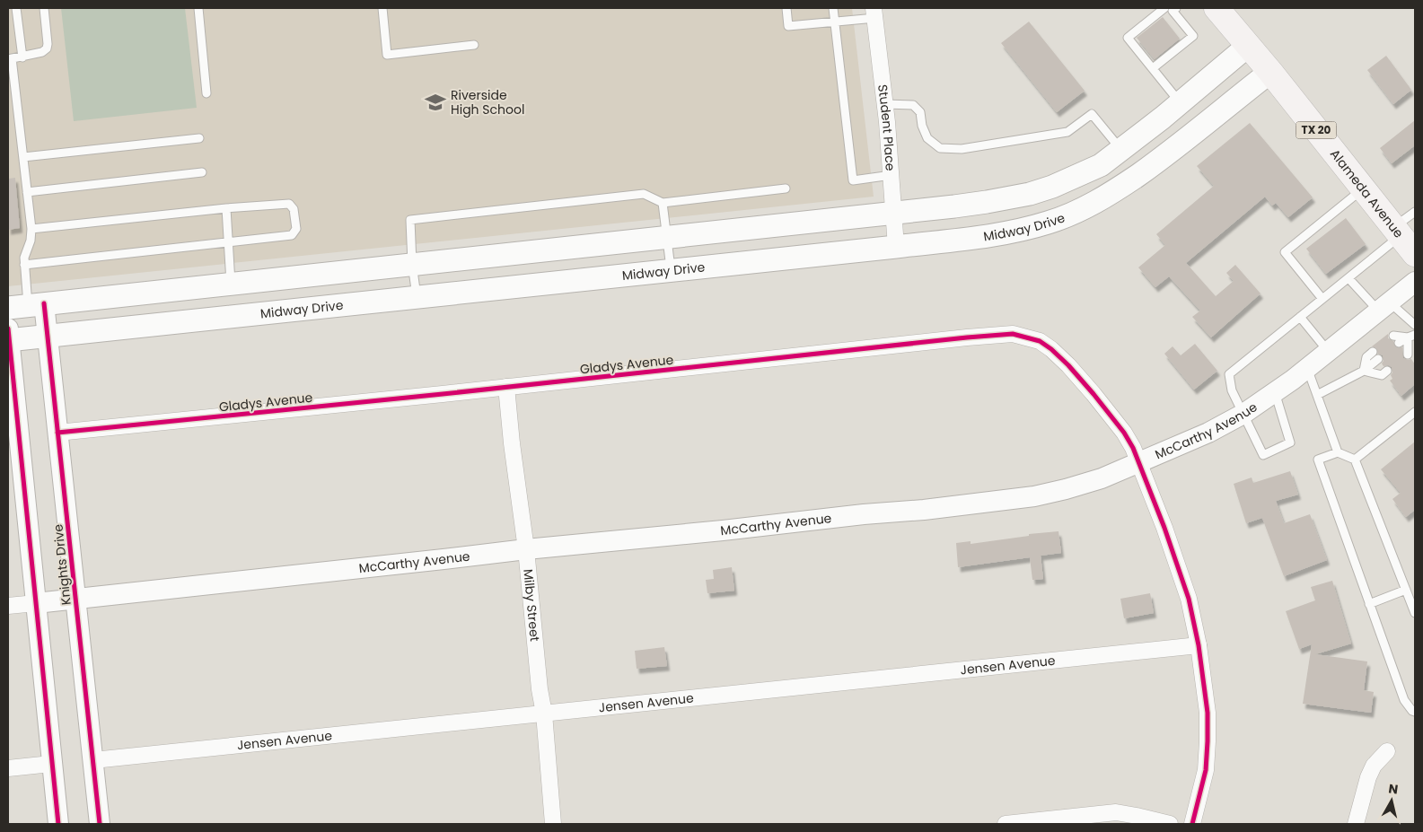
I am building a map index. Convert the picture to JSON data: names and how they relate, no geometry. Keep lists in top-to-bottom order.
{
  "streets": {
    "main road": ["TX 20", "Alameda Avenue", "Midway Drive"],
    "street": [
      "Student Place",
      "Gladys Avenue",
      "McCarthy Avenue",
      "Knights Drive",
      "Milby Street",
      "Jensen Avenue"
    ]
  },
  "crossings": [
    ["Student Place", "Midway Drive"],
    ["Alameda Avenue", "Midway Drive"],
    ["Midway Drive", "Knights Drive"],
    ["Gladys Avenue", "McCarthy Avenue"],
    ["Gladys Avenue", "Knights Drive"],
    ["Gladys Avenue", "Milby Street"],
    ["Gladys Avenue", "Jensen Avenue"],
    ["McCarthy Avenue", "Knights Drive"],
    ["McCarthy Avenue", "Milby Street"],
    ["Knights Drive", "Jensen Avenue"],
    ["Milby Street", "Jensen Avenue"]
  ],
  "places": {
    "school or university": ["Riverside High School"]
  },
  "north": "top"
}
